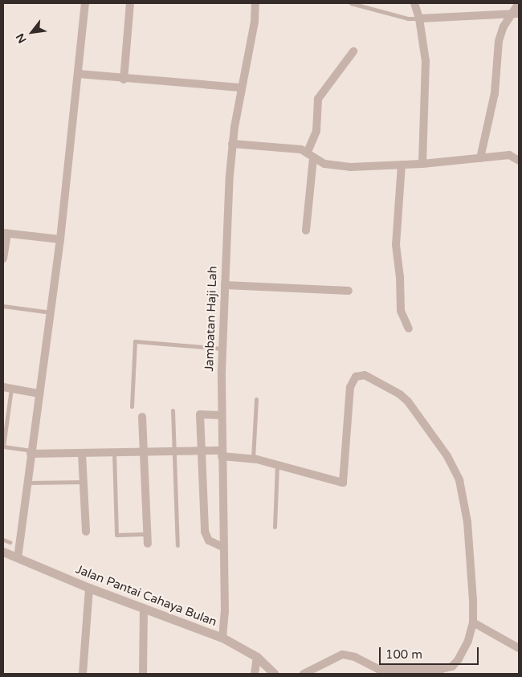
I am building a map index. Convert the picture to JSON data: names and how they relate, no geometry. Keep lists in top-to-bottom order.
{
  "streets": {
    "street": ["Jambatan Haji Lah", "Jalan Pantai Cahaya Bulan"]
  },
  "crossings": [
    ["Jambatan Haji Lah", "Jalan Pantai Cahaya Bulan"]
  ],
  "scale_bar": "100 m",
  "north": "bottom left"
}
